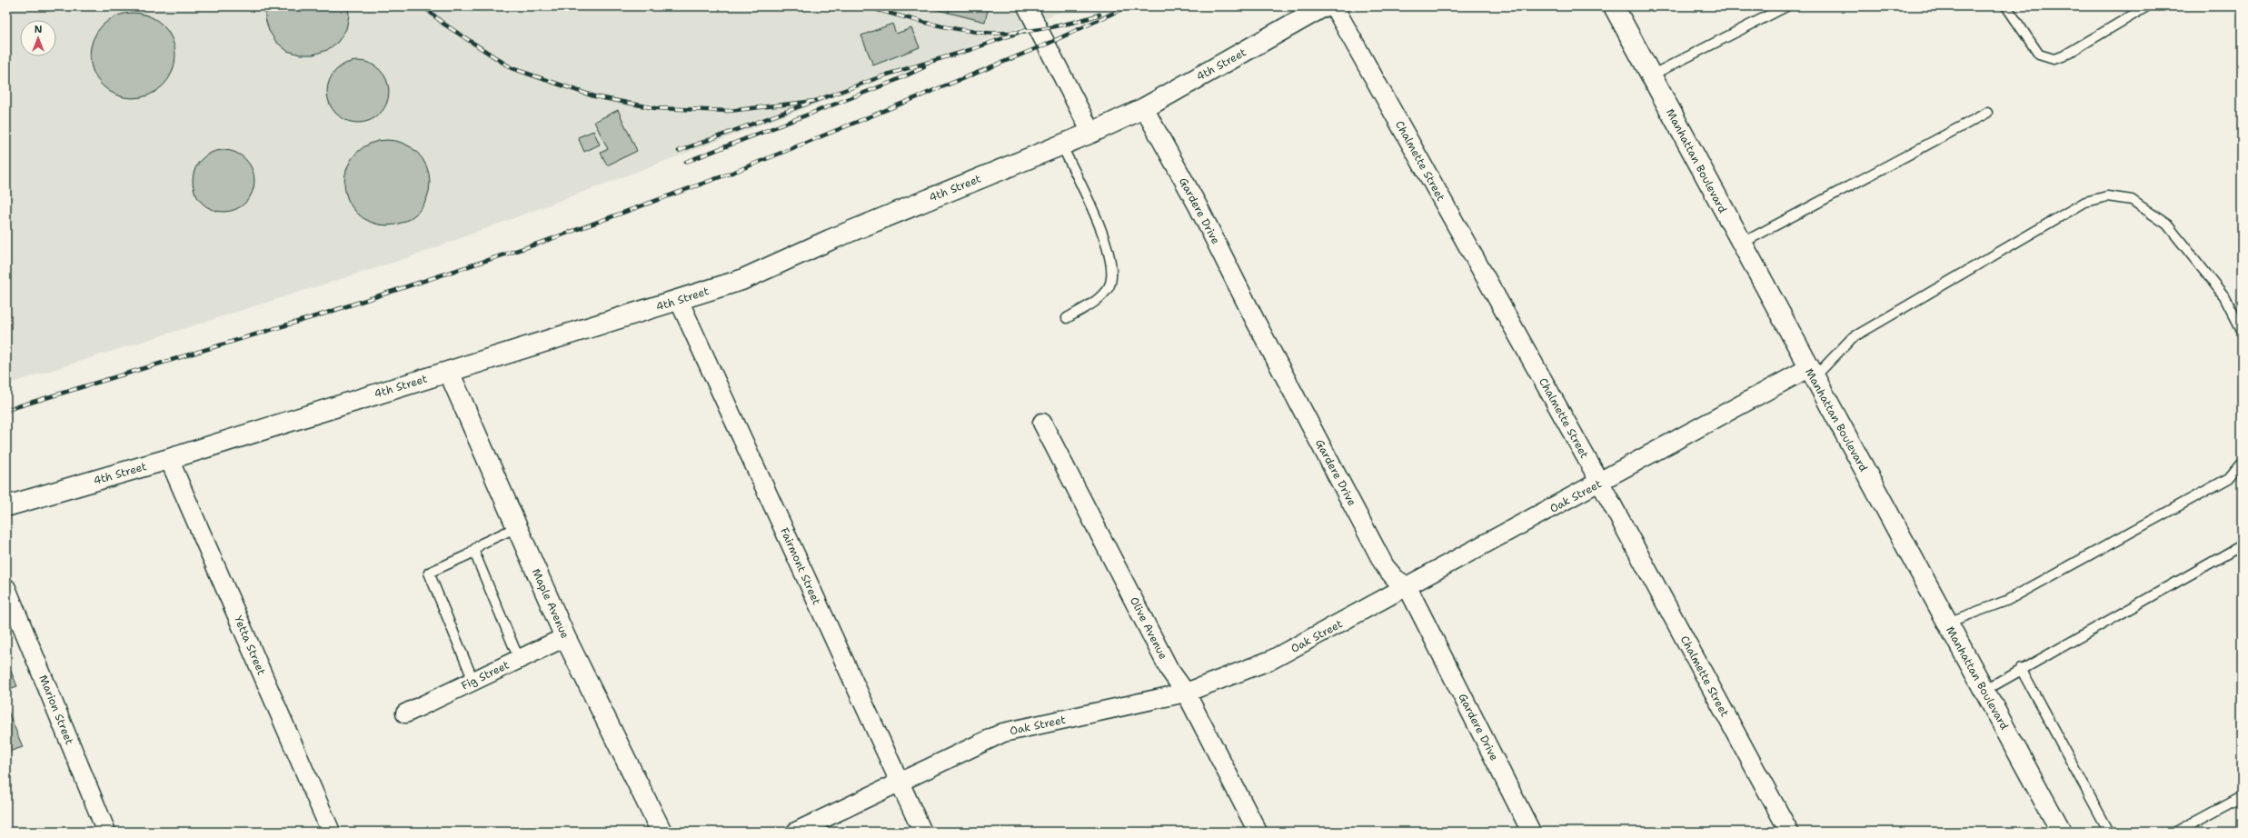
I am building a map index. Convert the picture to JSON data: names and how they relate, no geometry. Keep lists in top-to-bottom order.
{
  "streets": {
    "street": [
      "4th Street",
      "Chalmette Street",
      "Manhattan Boulevard",
      "Gardere Drive",
      "Oak Street",
      "Fairmont Street",
      "Maple Avenue",
      "Olive Avenue",
      "Yetta Street",
      "Fig Street",
      "Marion Street"
    ]
  },
  "crossings": [
    ["4th Street", "Gardere Drive"],
    ["4th Street", "Fairmont Street"],
    ["4th Street", "Maple Avenue"],
    ["4th Street", "Yetta Street"],
    ["Chalmette Street", "Oak Street"],
    ["Manhattan Boulevard", "Oak Street"],
    ["Gardere Drive", "Oak Street"],
    ["Oak Street", "Fairmont Street"],
    ["Oak Street", "Olive Avenue"],
    ["Maple Avenue", "Fig Street"]
  ],
  "north": "top"
}
